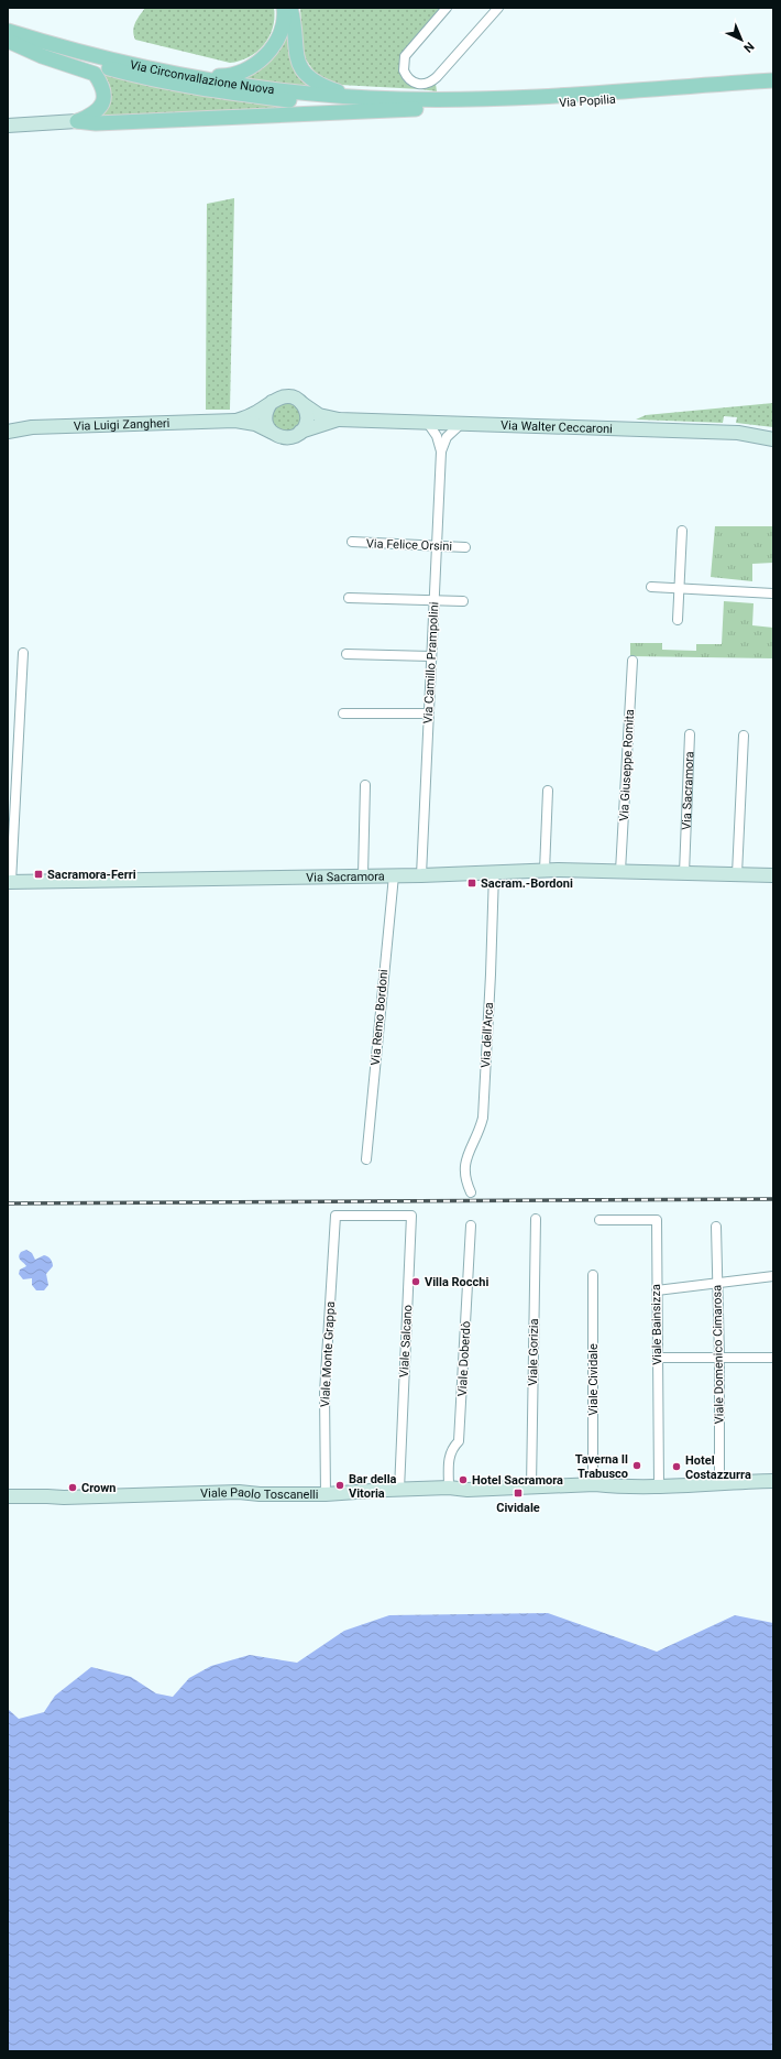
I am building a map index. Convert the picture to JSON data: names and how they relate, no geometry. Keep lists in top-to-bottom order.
{
  "streets": {
    "main road": ["Via Circonvallazione Nuova", "Via Popilia"],
    "street": [
      "Via Luigi Zangheri",
      "Via Walter Ceccaroni",
      "Via Felice Orsini",
      "Via Camillo Prampolini",
      "Via Giuseppe Romita",
      "Via Sacramora",
      "Via Remo Bordoni",
      "Via dell'Arca",
      "Viale Bainsizza",
      "Viale Salcano",
      "Viale Gorizia",
      "Viale Monte Grappa",
      "Viale Domenico Cimarosa",
      "Viale Doberdò",
      "Viale Cividale",
      "Viale Paolo Toscanelli"
    ]
  },
  "crossings": [
    ["Via Circonvallazione Nuova", "Via Popilia"],
    ["Via Luigi Zangheri", "Via Walter Ceccaroni"],
    ["Via Walter Ceccaroni", "Via Camillo Prampolini"],
    ["Via Felice Orsini", "Via Camillo Prampolini"],
    ["Via Camillo Prampolini", "Via Sacramora"],
    ["Via Giuseppe Romita", "Via Sacramora"],
    ["Via Sacramora", "Via Remo Bordoni"],
    ["Via Sacramora", "Via dell'Arca"],
    ["Viale Bainsizza", "Viale Paolo Toscanelli"],
    ["Viale Salcano", "Viale Monte Grappa"],
    ["Viale Salcano", "Viale Paolo Toscanelli"],
    ["Viale Gorizia", "Viale Paolo Toscanelli"],
    ["Viale Monte Grappa", "Viale Paolo Toscanelli"],
    ["Viale Domenico Cimarosa", "Viale Paolo Toscanelli"],
    ["Viale Doberdò", "Viale Paolo Toscanelli"],
    ["Viale Cividale", "Viale Paolo Toscanelli"]
  ],
  "places": {
    "transit": ["Sacramora-Ferri", "Sacram.-Bordoni", "Cividale"],
    "other": [
      "Villa Rocchi",
      "Taverna Il Trabusco",
      "Hotel Costazzurra",
      "Hotel Sacramora",
      "Bar della Vitoria",
      "Crown"
    ]
  },
  "north": "bottom right"
}
